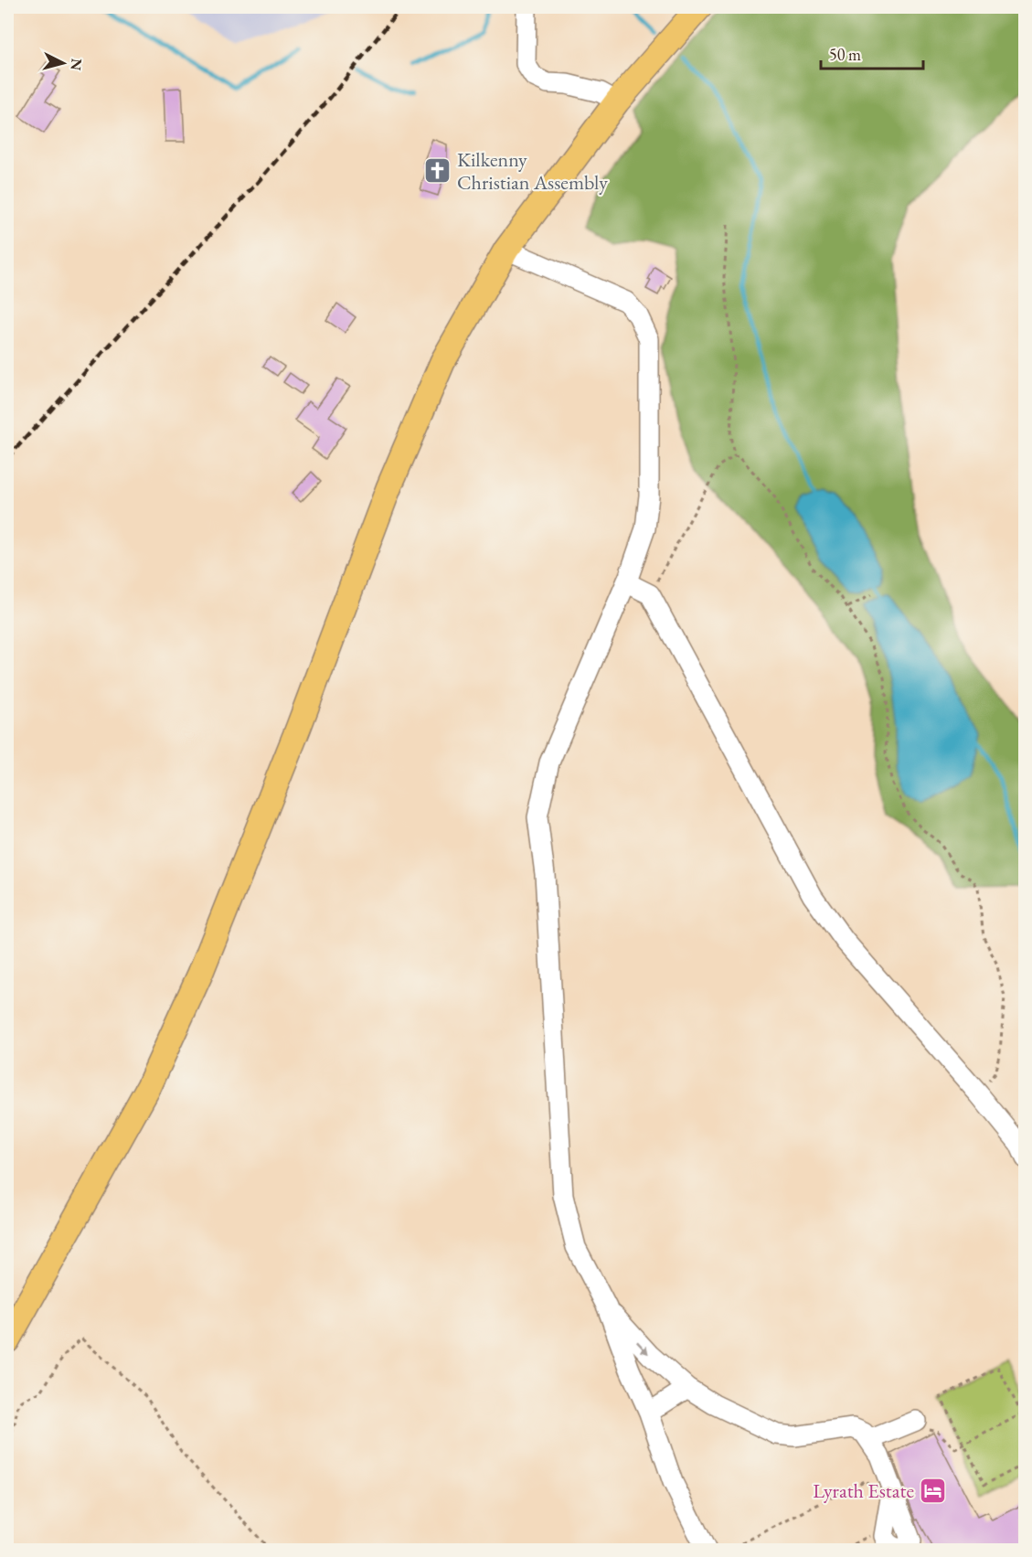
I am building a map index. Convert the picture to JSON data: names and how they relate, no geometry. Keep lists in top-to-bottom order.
{
  "places": {
    "church": ["Kilkenny Christian Assembly"],
    "hotel": ["Lyrath Estate"]
  },
  "scale_bar": "50 m",
  "north": "right"
}
